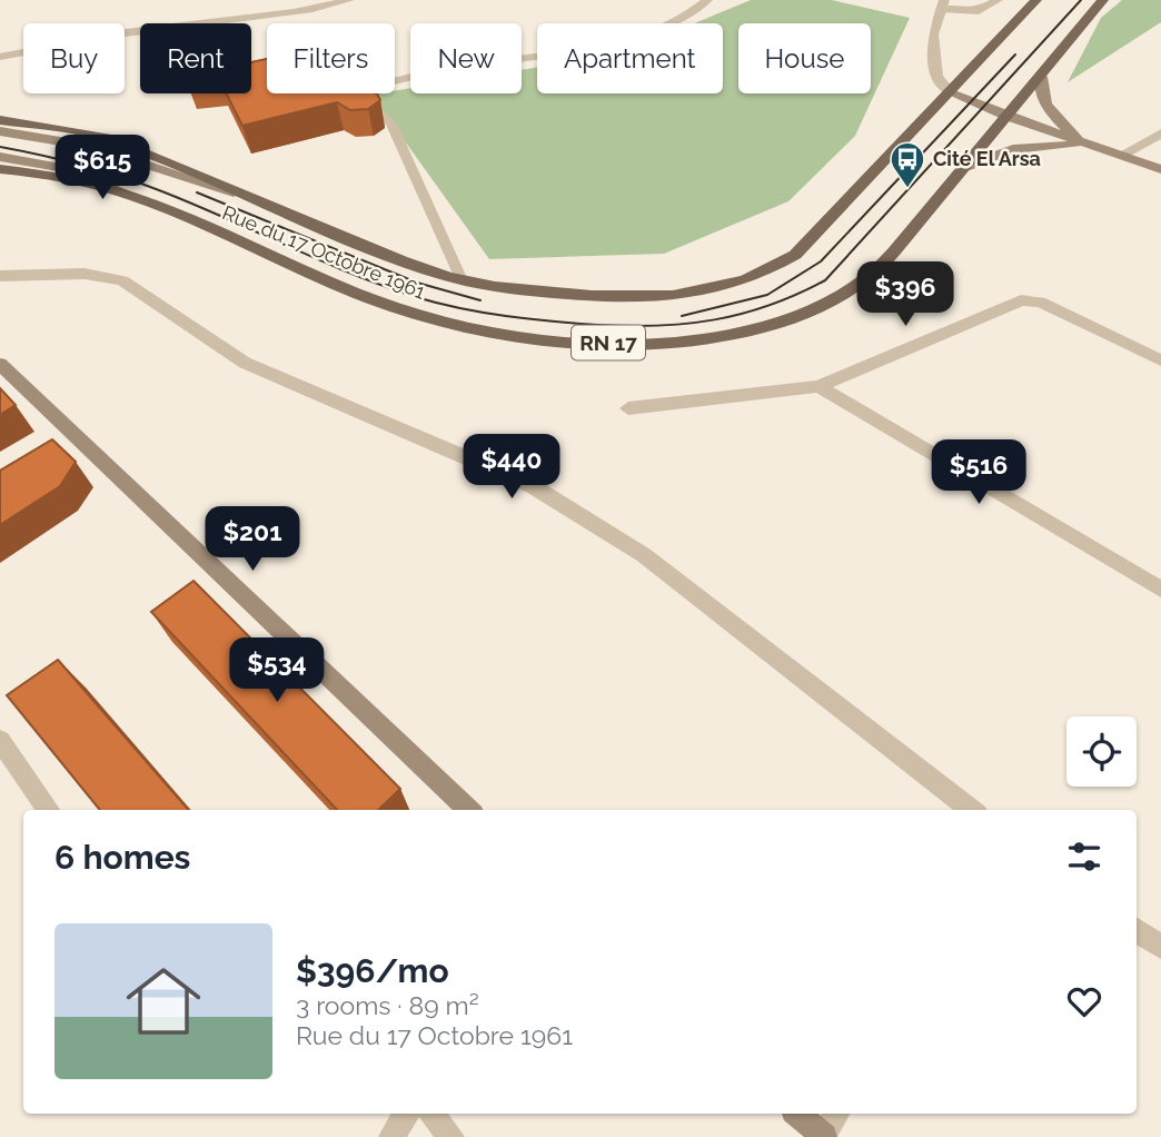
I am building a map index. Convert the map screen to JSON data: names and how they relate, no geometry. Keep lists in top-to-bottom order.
{
  "streets": {
    "main road": ["Rue du 17 Octobre 1961", "RN 17"]
  },
  "places": {
    "bus stop": ["Cité El Arsa"]
  },
  "page": {
    "chip": [
      "Buy",
      "Rent",
      "Filters",
      "New",
      "Apartment",
      "House"
    ],
    "price": [
      "$615",
      "$396",
      "$440",
      "$516",
      "$201",
      "$534"
    ],
    "heading": "6 homes",
    "list": [
      {
        "name": "$396/mo",
        "note": "3 rooms · 89 m² · Rue du 17 Octobre 1961"
      }
    ]
  }
}
